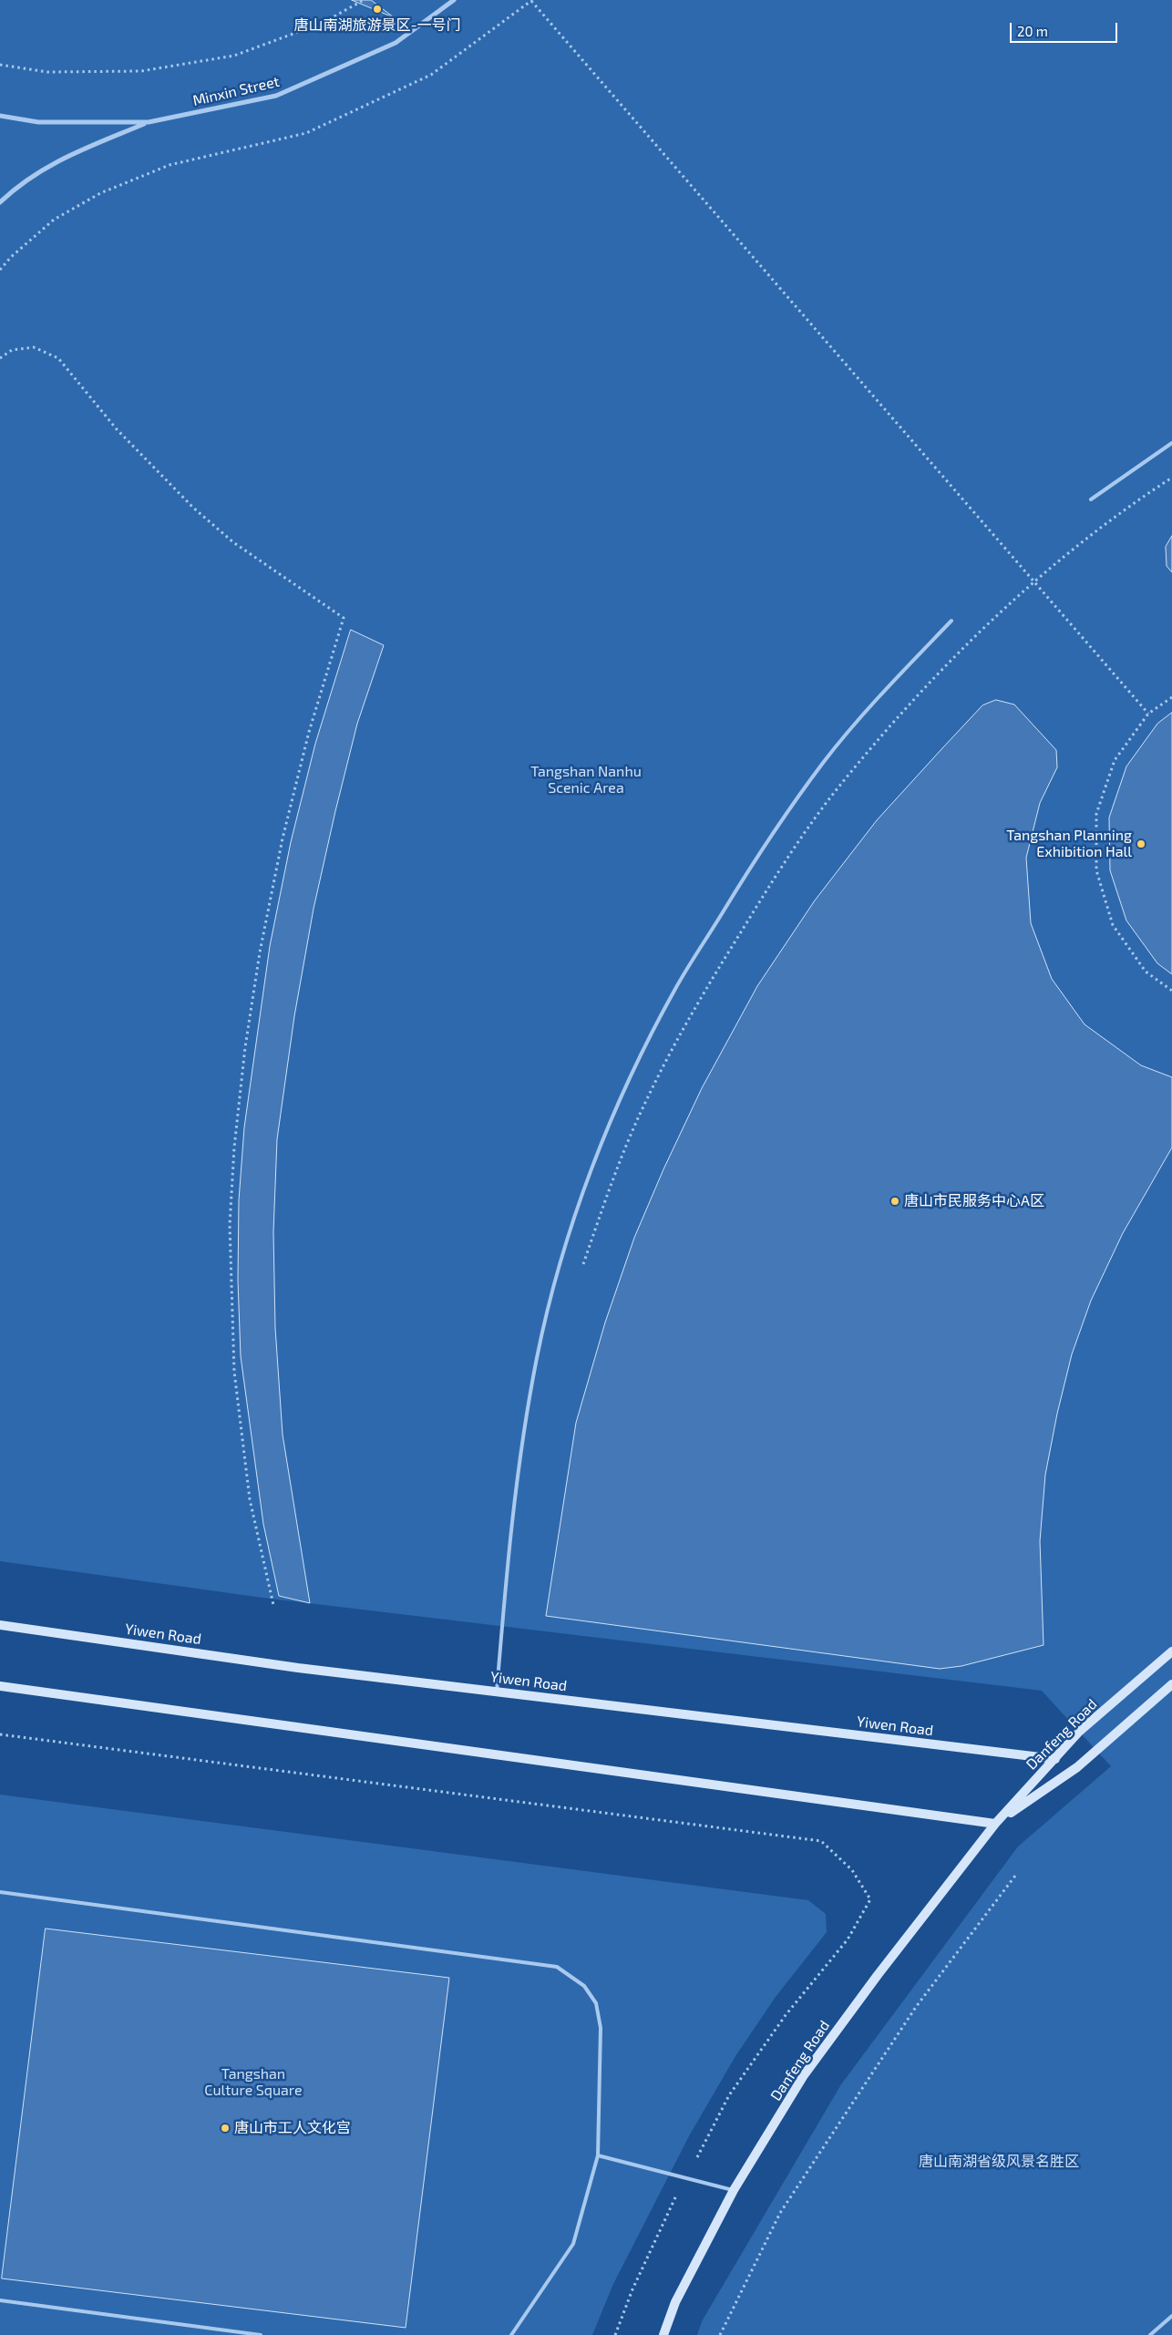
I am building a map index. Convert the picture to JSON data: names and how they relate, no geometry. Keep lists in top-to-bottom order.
{
  "streets": {
    "main road": ["Yiwen Road", "Danfeng Road"],
    "street": ["Minxin Street"]
  },
  "crossings": [
    ["Yiwen Road", "Danfeng Road"]
  ],
  "parks": ["Tangshan Nanhu Scenic Area", "Tangshan Culture Square", "唐山南湖省级风景名胜区"],
  "places": [
    "唐山南湖旅游景区-一号门",
    "Tangshan Planning Exhibition Hall",
    "唐山市民服务中心A区",
    "唐山市工人文化宫"
  ],
  "scale_bar": "20 m"
}
